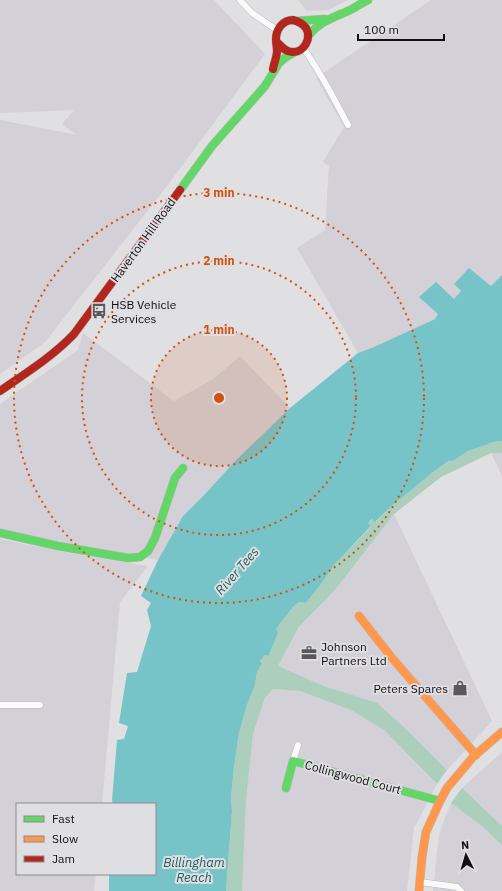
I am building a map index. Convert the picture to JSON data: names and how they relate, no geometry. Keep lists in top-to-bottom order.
{
  "streets": {
    "street": ["Haverton Hill Road", "Collingwood Court"]
  },
  "water": ["River Tees", "Billingham Reach"],
  "places": {
    "bus stop": ["HSB Vehicle Services"],
    "office": ["Johnson Partners Ltd"],
    "shop": ["Peters Spares"]
  },
  "legend": ["Fast", "Slow", "Jam"],
  "scale_bar": "100 m",
  "north": "top",
  "rings": ["3 min", "2 min", "1 min"]
}
